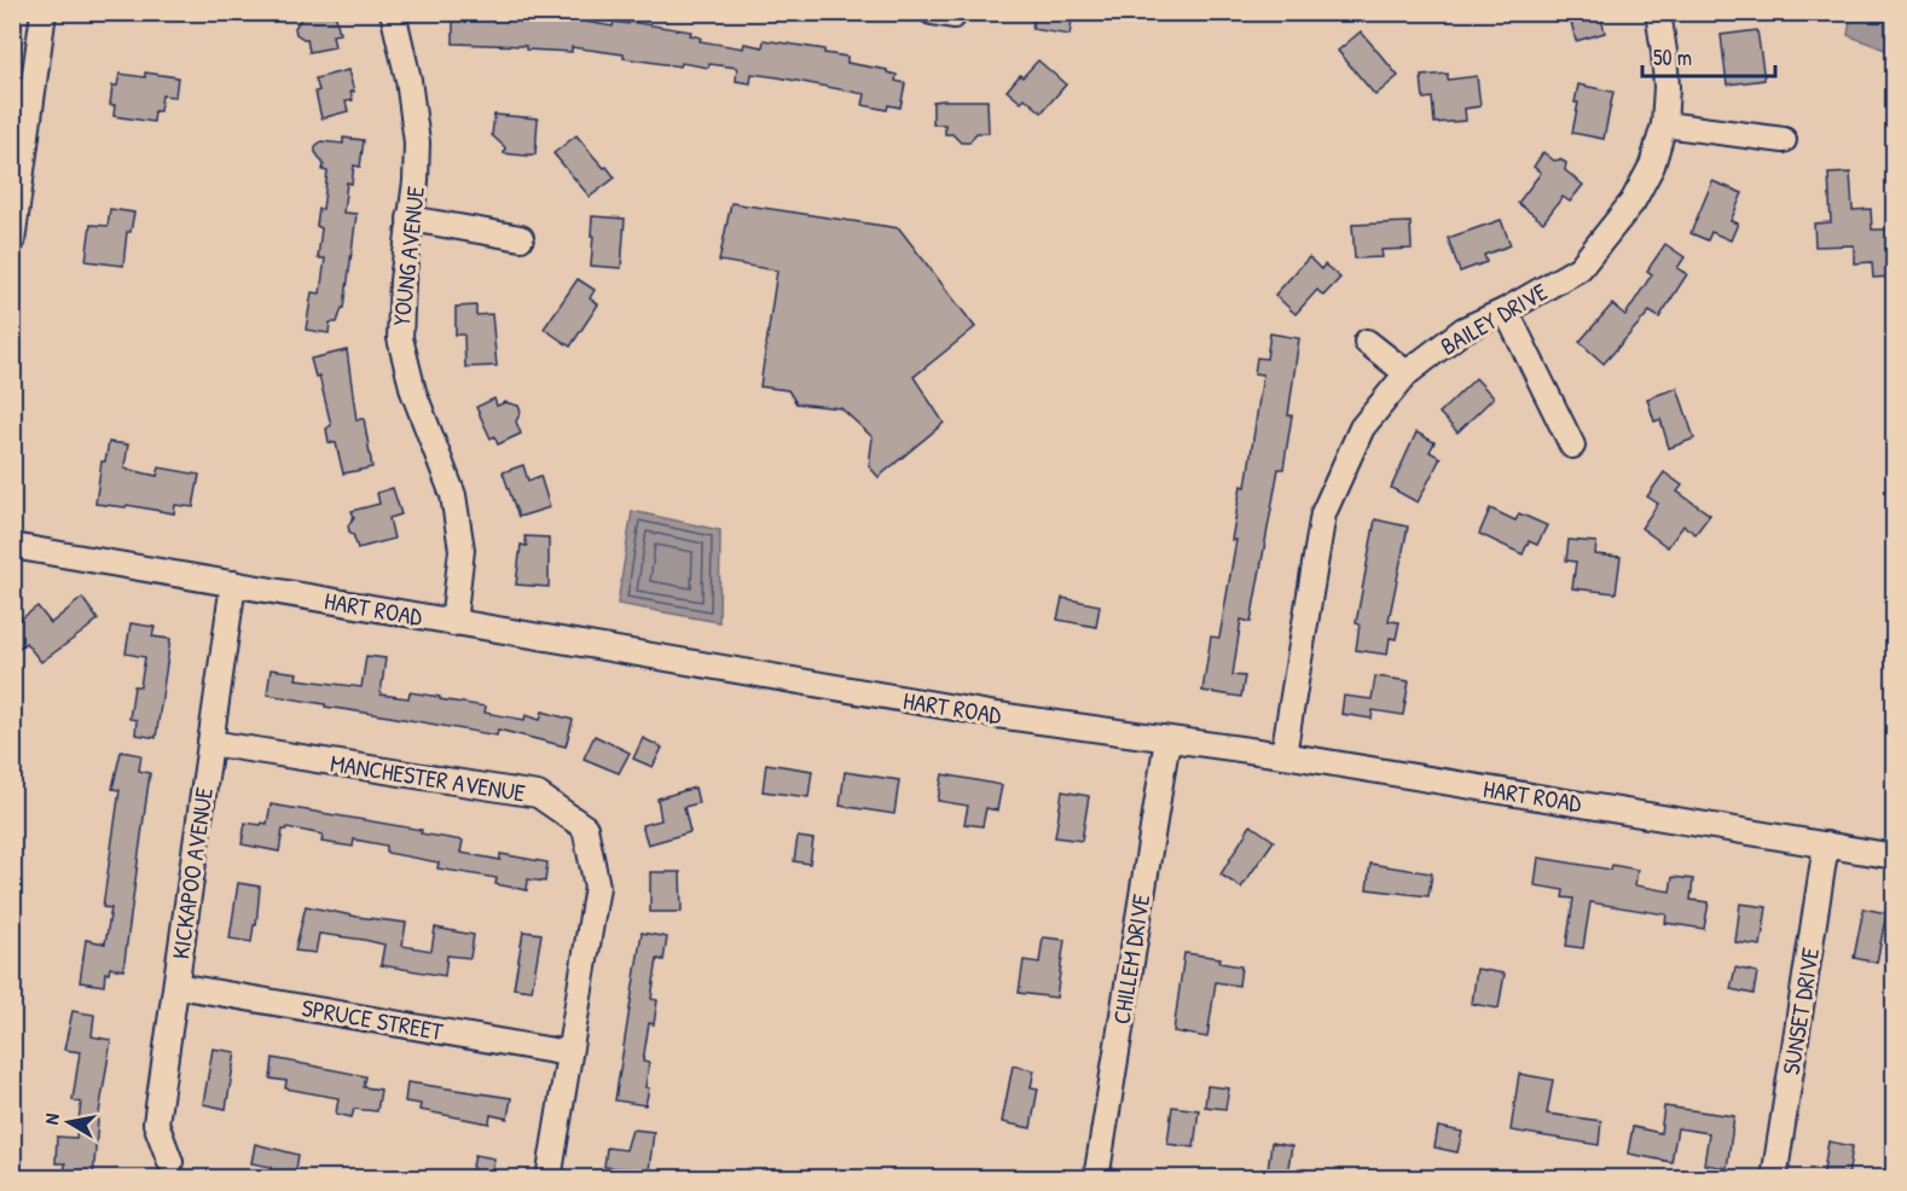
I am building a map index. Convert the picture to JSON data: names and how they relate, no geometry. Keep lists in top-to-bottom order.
{
  "streets": {
    "street": [
      "YOUNG AVENUE",
      "BAILEY DRIVE",
      "HART ROAD",
      "MANCHESTER AVENUE",
      "KICKAPOO AVENUE",
      "CHILLEM DRIVE",
      "SUNSET DRIVE",
      "SPRUCE STREET"
    ]
  },
  "crossings": [
    ["YOUNG AVENUE", "HART ROAD"],
    ["BAILEY DRIVE", "HART ROAD"],
    ["HART ROAD", "KICKAPOO AVENUE"],
    ["HART ROAD", "CHILLEM DRIVE"],
    ["HART ROAD", "SUNSET DRIVE"],
    ["MANCHESTER AVENUE", "KICKAPOO AVENUE"],
    ["MANCHESTER AVENUE", "SPRUCE STREET"],
    ["KICKAPOO AVENUE", "SPRUCE STREET"]
  ],
  "scale_bar": "50 m",
  "north": "left"
}
